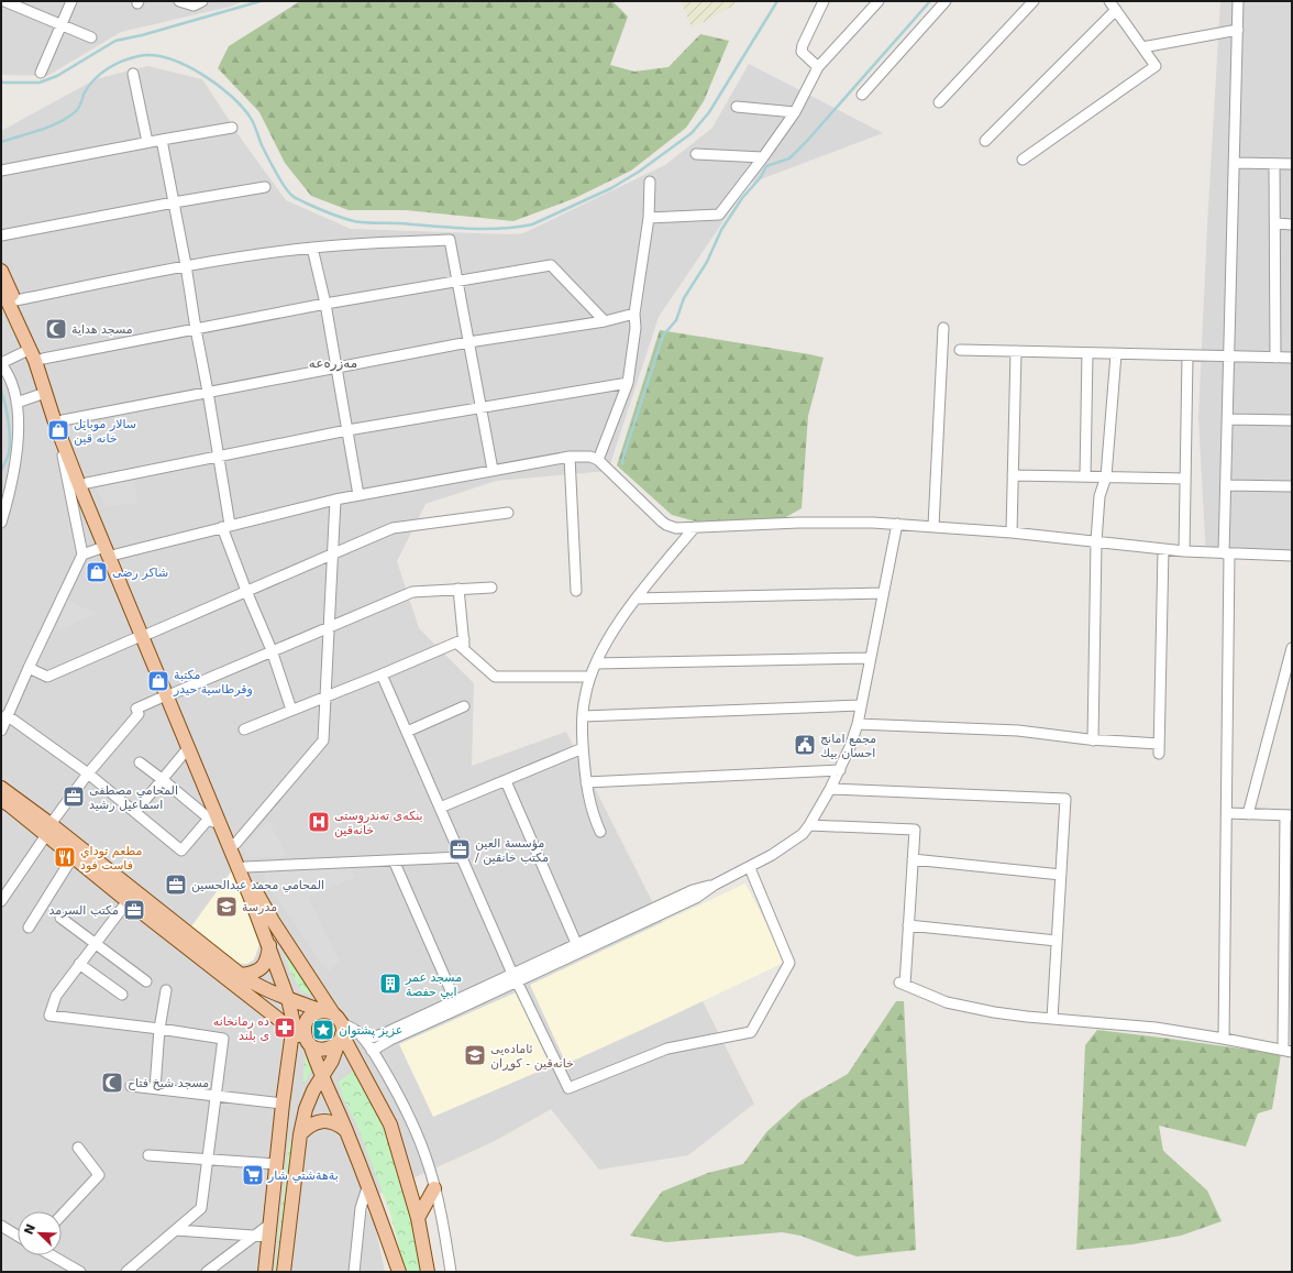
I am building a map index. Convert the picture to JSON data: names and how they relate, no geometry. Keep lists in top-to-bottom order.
{
  "districts": ["مەزرەعە"],
  "places": {
    "mosque": ["مسجد هداية", "مسجد شيخ فتاح"],
    "shop": ["سالار موبايل خانه قين", "شاكر رضى", "مكتبة وقرطاسية حيدر"],
    "public building": ["مجمع امانج احسان بيك"],
    "office": [
      "المحامي مصطفى اسماعيل رشيد",
      "مؤسسة العين / مكتب خانقين",
      "المحامي محمد عبدالحسين",
      "مكتب السرمد"
    ],
    "hospital": ["بنکەی تەندروستی خانەقین"],
    "restaurant": ["مطعم توداي فاست فود"],
    "school or university": ["مدرسة", "ئامادەیی خانەقین - کوڕان"],
    "building": ["مسجد عمر ابي حفصة"],
    "pharmacy": ["ده رمانخانه ى بلند"],
    "place": ["عزيز پشتوان"],
    "supermarket": ["بةهةشتي شار"]
  },
  "north": "top left"
}
